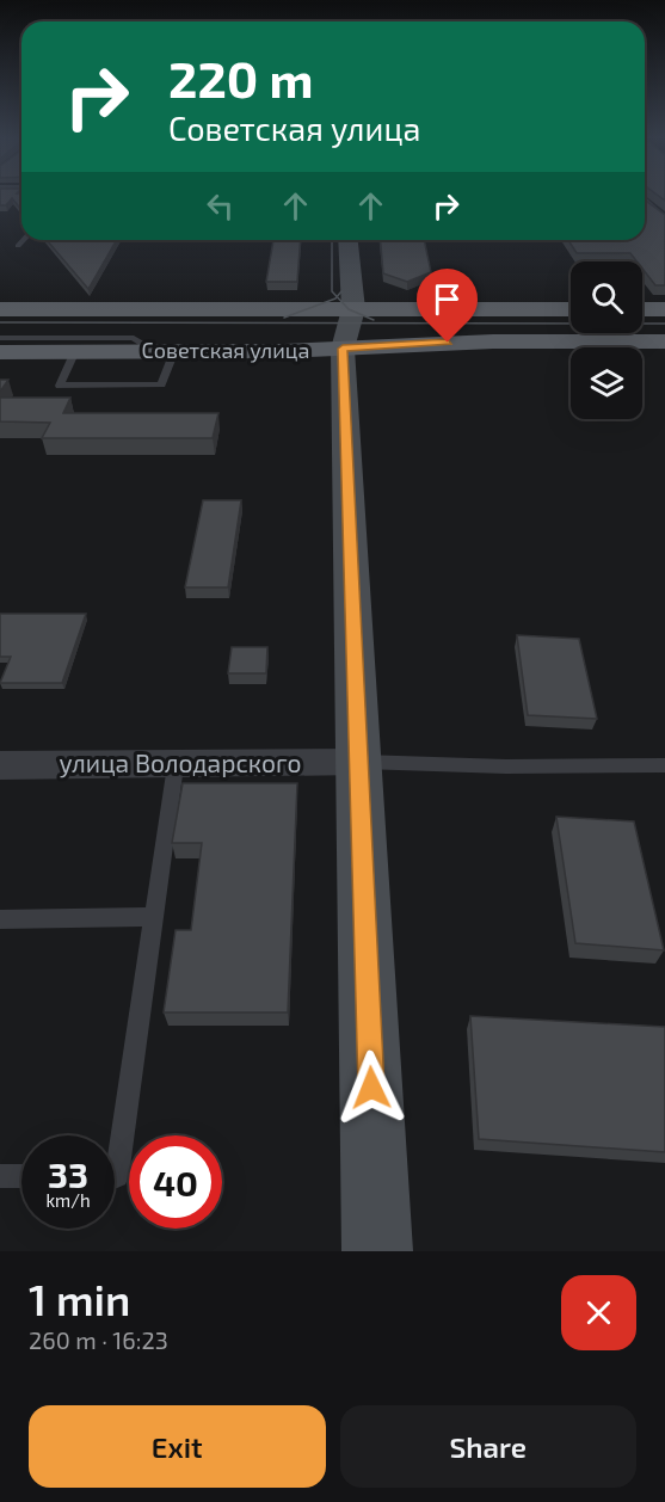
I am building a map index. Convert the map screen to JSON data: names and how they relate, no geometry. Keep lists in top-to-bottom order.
{
  "streets": {
    "main road": ["Советская улица"],
    "street": ["улица Володарского"]
  },
  "page": {
    "turn": ["220 m", "Советская улица"],
    "speed": "33 km/h",
    "limit": "40",
    "heading": ["1 min", "260 m · 16:23"],
    "buttons": ["Exit", "Share"]
  }
}
